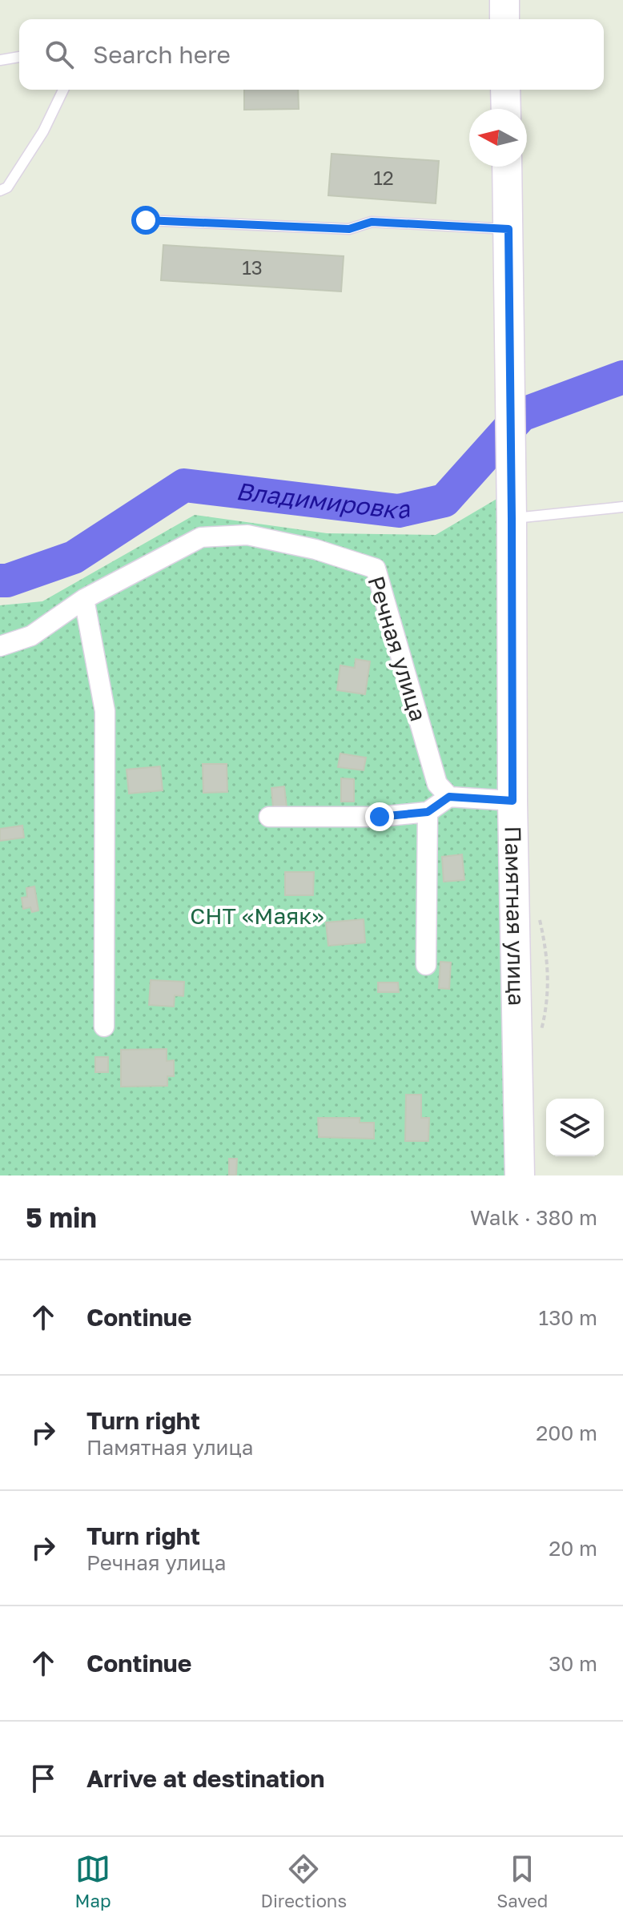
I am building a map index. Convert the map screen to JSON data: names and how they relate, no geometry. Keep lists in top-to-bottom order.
{
  "streets": {
    "street": ["Речная улица", "Памятная улица"]
  },
  "water": ["Владимировка"],
  "parks": ["СНТ «Маяк»"],
  "house_numbers": ["12", "13"],
  "north": "left",
  "page": {
    "search": "Search here",
    "heading": ["5 min", "Walk · 380 m"],
    "list": [
      ["Continue", "130 m"],
      ["Turn right", "Памятная улица", "200 m"],
      ["Turn right", "Речная улица", "20 m"],
      ["Continue", "30 m"],
      "Arrive at destination"
    ],
    "nav": ["Map", "Directions", "Saved"]
  }
}
